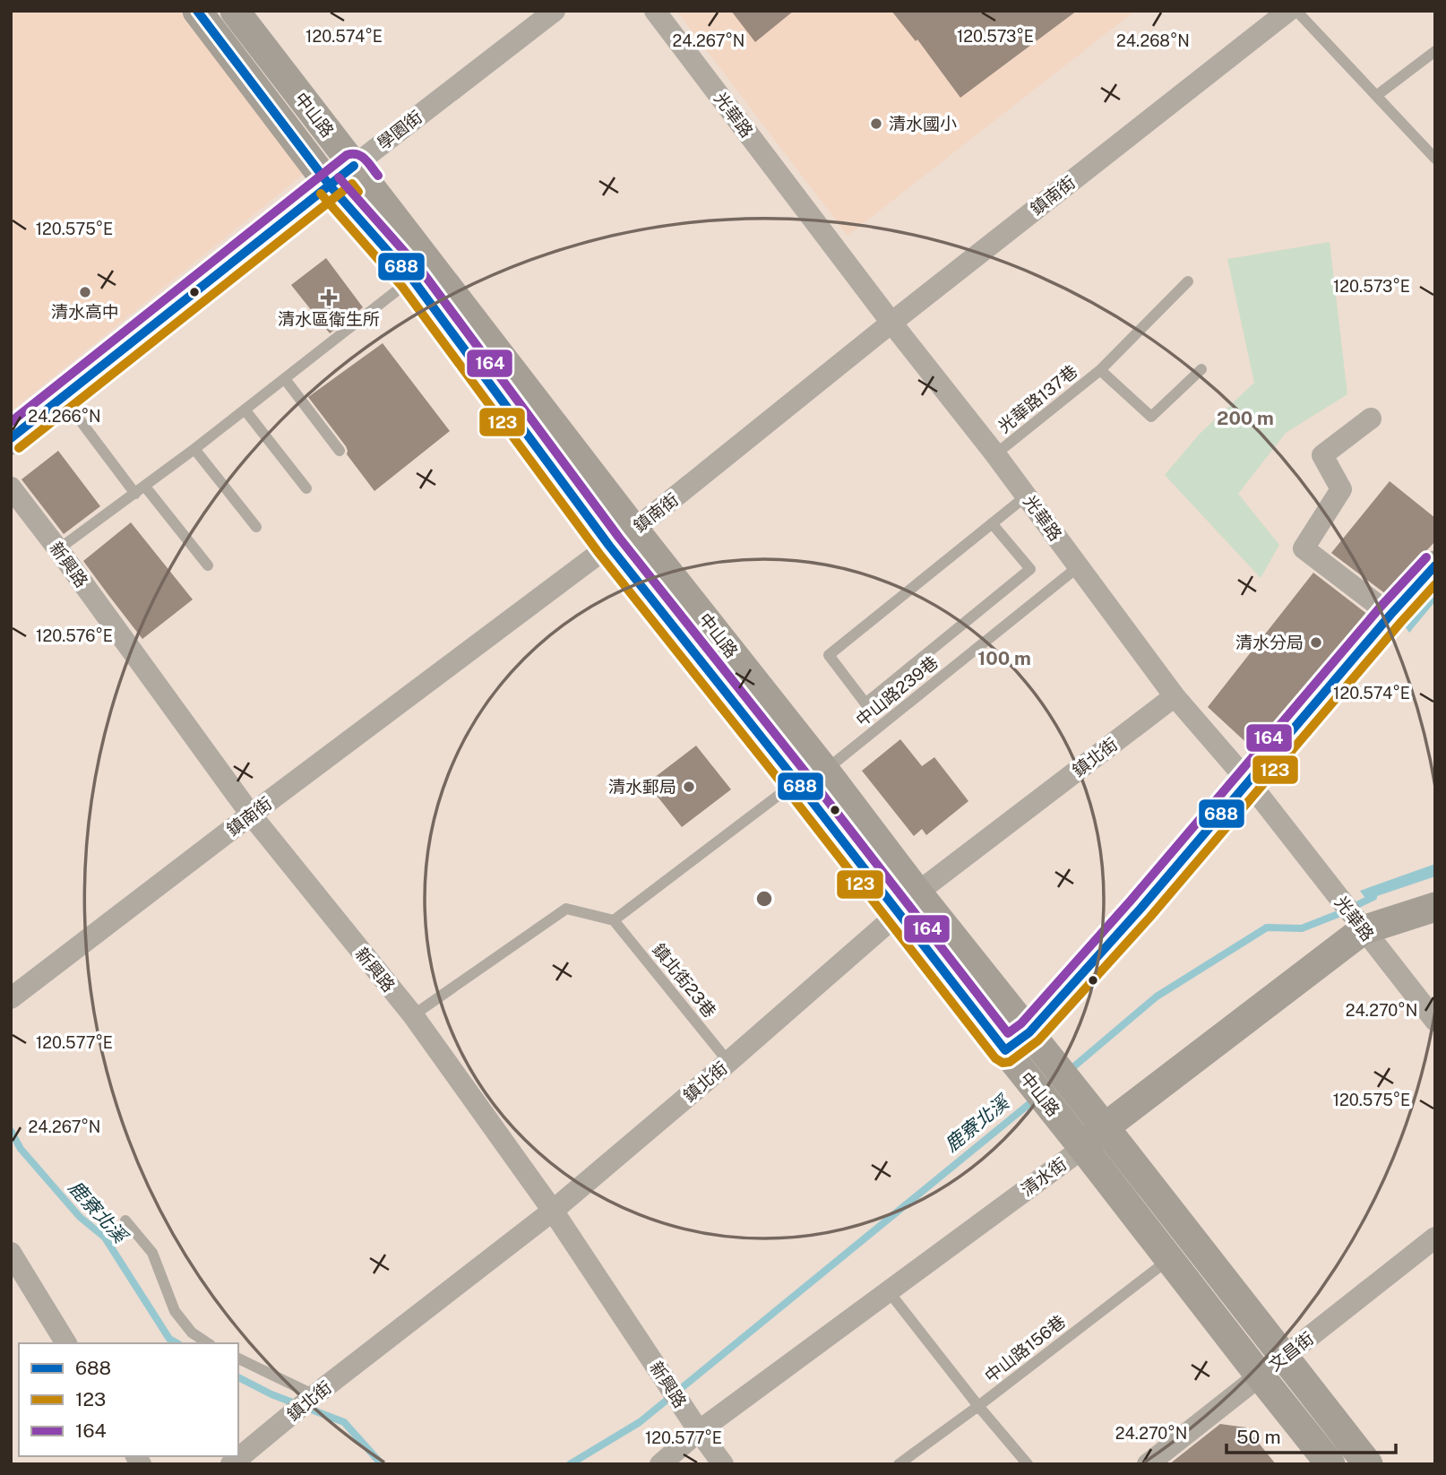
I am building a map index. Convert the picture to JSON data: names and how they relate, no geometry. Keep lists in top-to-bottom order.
{
  "streets": {
    "main road": ["學園街"],
    "street": [
      "中山路",
      "光華路",
      "鎮南街",
      "新興路",
      "鎮北街",
      "清水街",
      "文昌街"
    ],
    "lane": [
      "光華路137巷",
      "中山路239巷",
      "鎮北街23巷",
      "中山路156巷"
    ]
  },
  "crossings": [
    ["中山路", "學園街"],
    ["中山路", "鎮南街"],
    ["中山路", "中山路239巷"],
    ["中山路", "鎮北街"],
    ["中山路", "清水街"],
    ["中山路", "中山路156巷"],
    ["中山路", "文昌街"],
    ["光華路", "鎮南街"],
    ["光華路", "光華路137巷"],
    ["光華路", "中山路239巷"],
    ["光華路", "鎮北街"],
    ["光華路", "清水街"],
    ["鎮南街", "新興路"],
    ["新興路", "鎮北街"],
    ["新興路", "清水街"],
    ["鎮北街", "鎮北街23巷"]
  ],
  "water": ["鹿寮北溪"],
  "places": {
    "other": [
      "清水國小",
      "清水高中",
      "清水分局",
      "清水郵局"
    ],
    "health": ["清水區衛生所"]
  },
  "lines": ["transit line 688", "transit line 164", "transit line 123"],
  "legend": ["688", "123", "164"],
  "scale_bar": "50 m",
  "coordinates": [
    "120.574°E",
    "120.573°E",
    "24.267°N",
    "24.268°N",
    "120.575°E",
    "24.266°N",
    "120.576°E",
    "24.270°N",
    "120.577°E"
  ],
  "rings": ["200 m", "100 m"]
}
